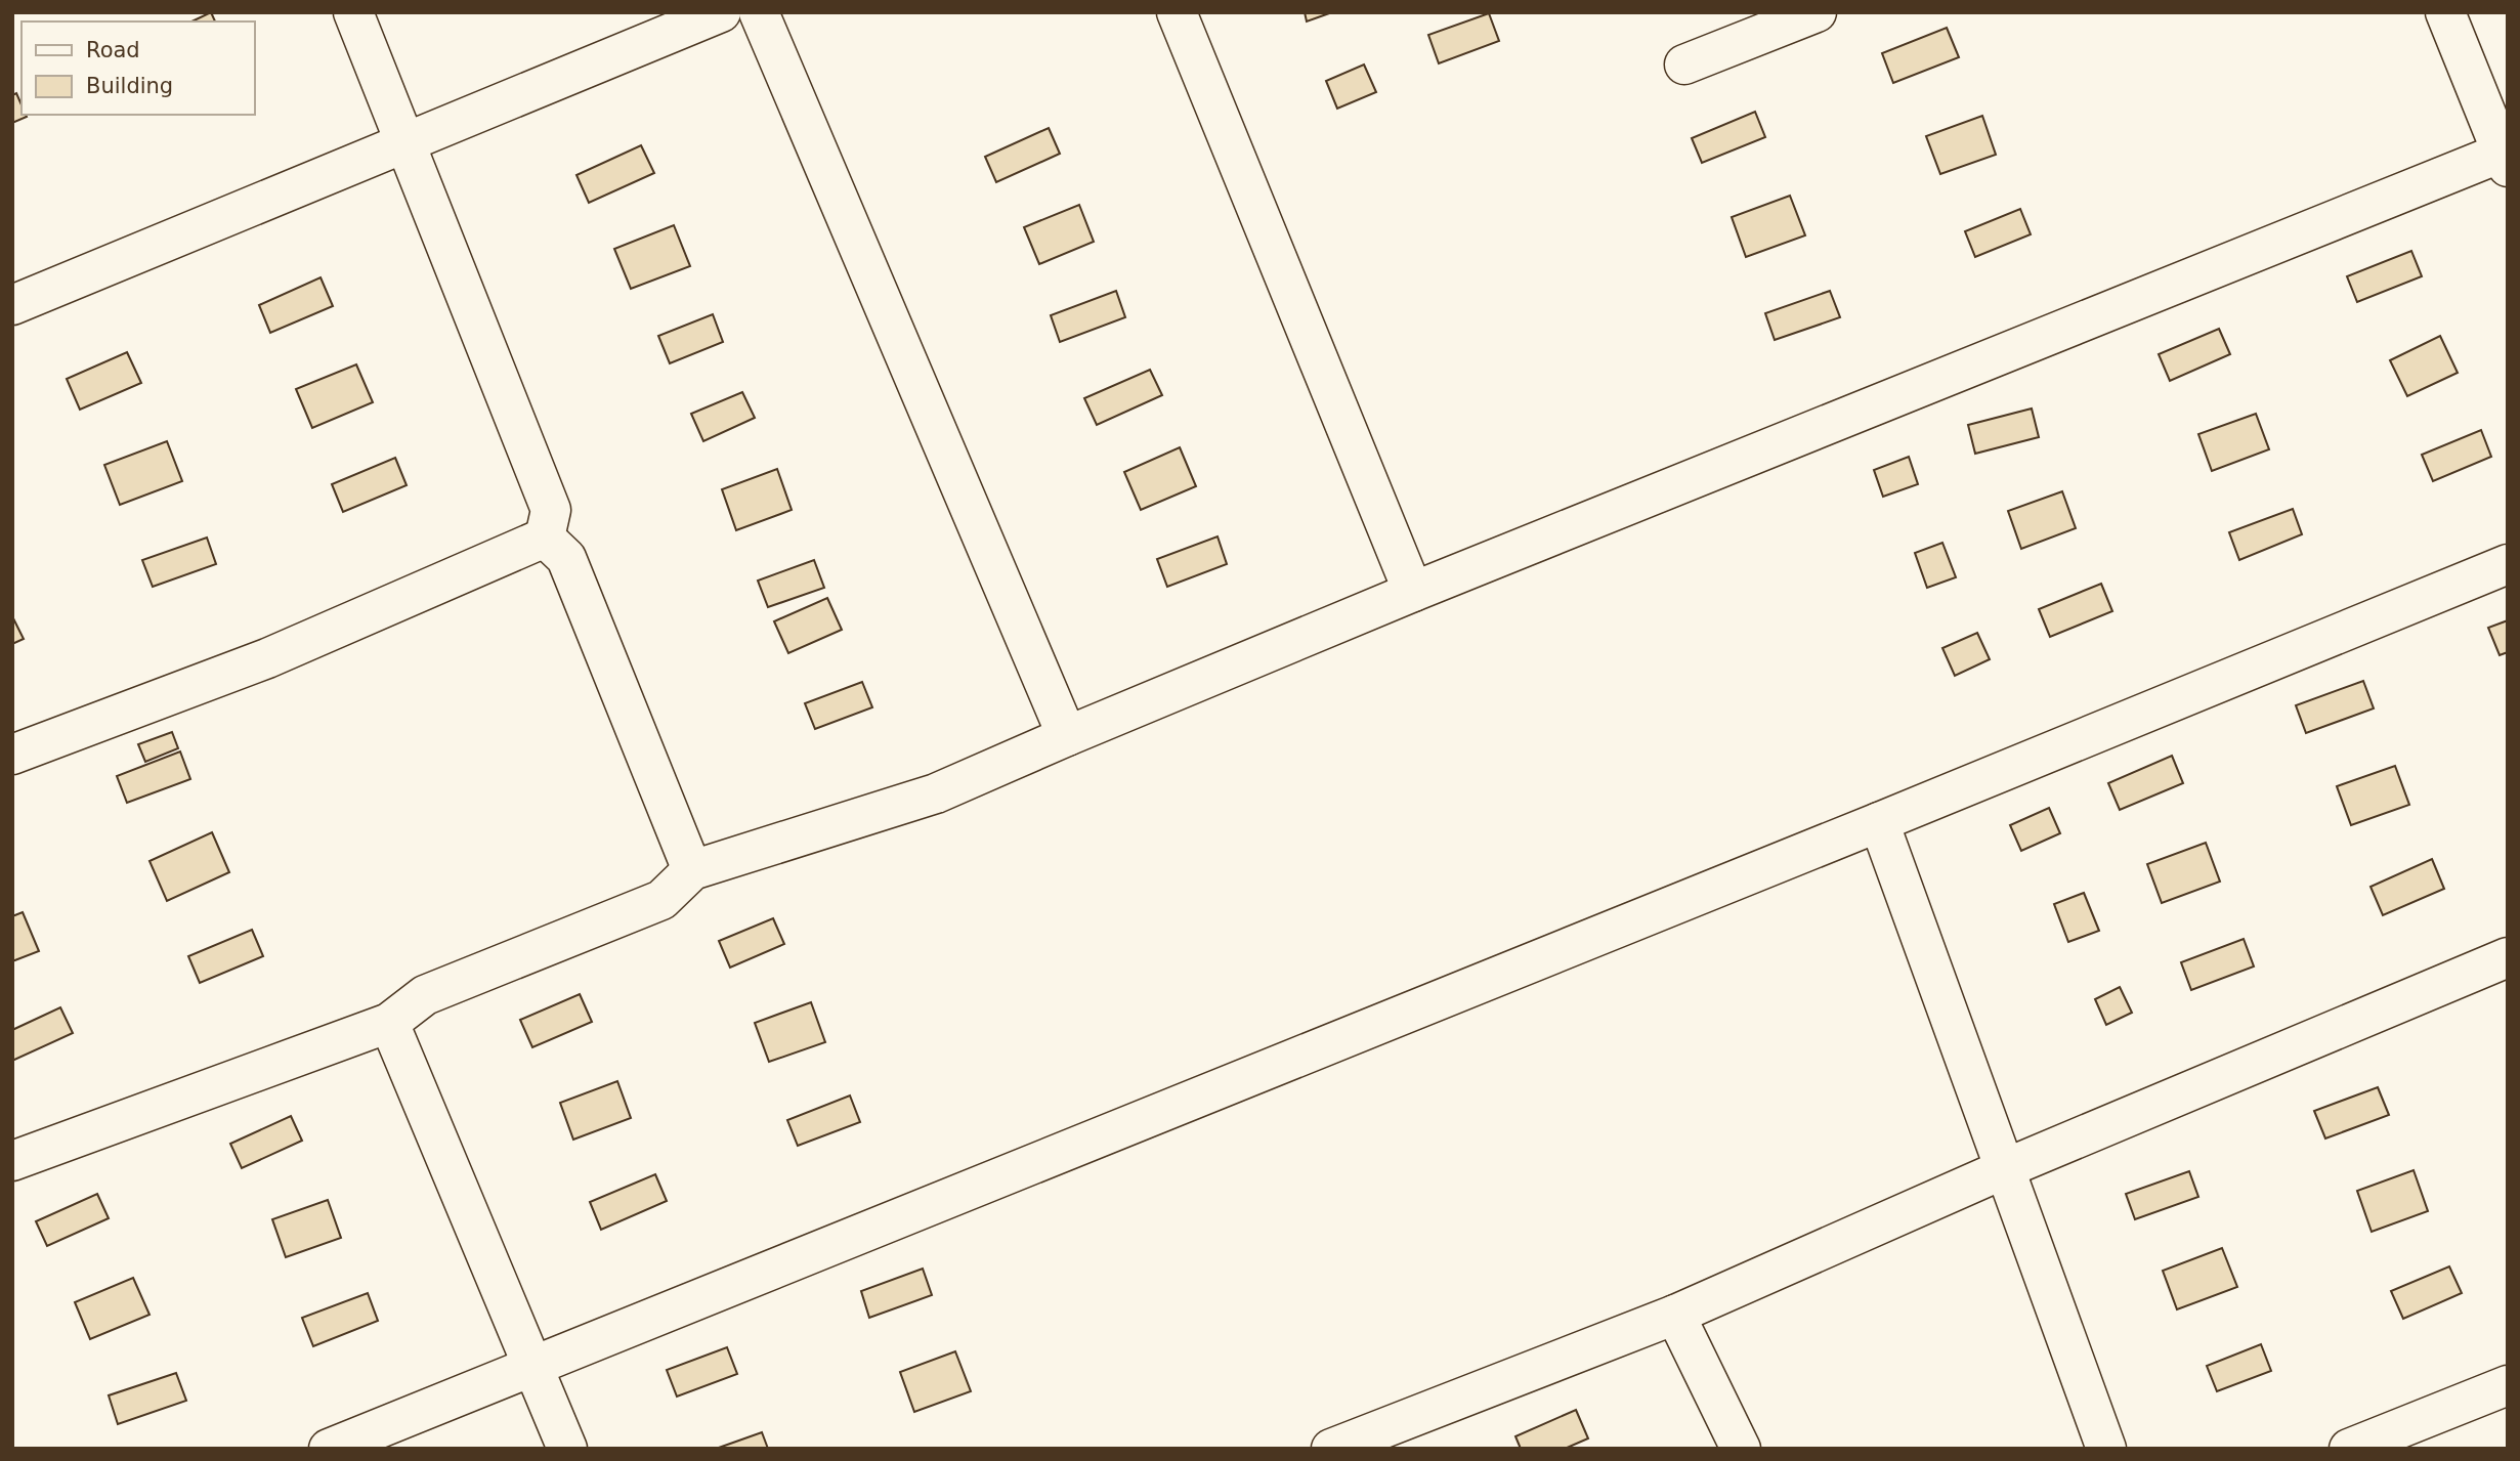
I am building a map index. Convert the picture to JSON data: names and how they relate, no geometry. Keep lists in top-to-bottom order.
{
  "legend": ["Road", "Building"]
}
